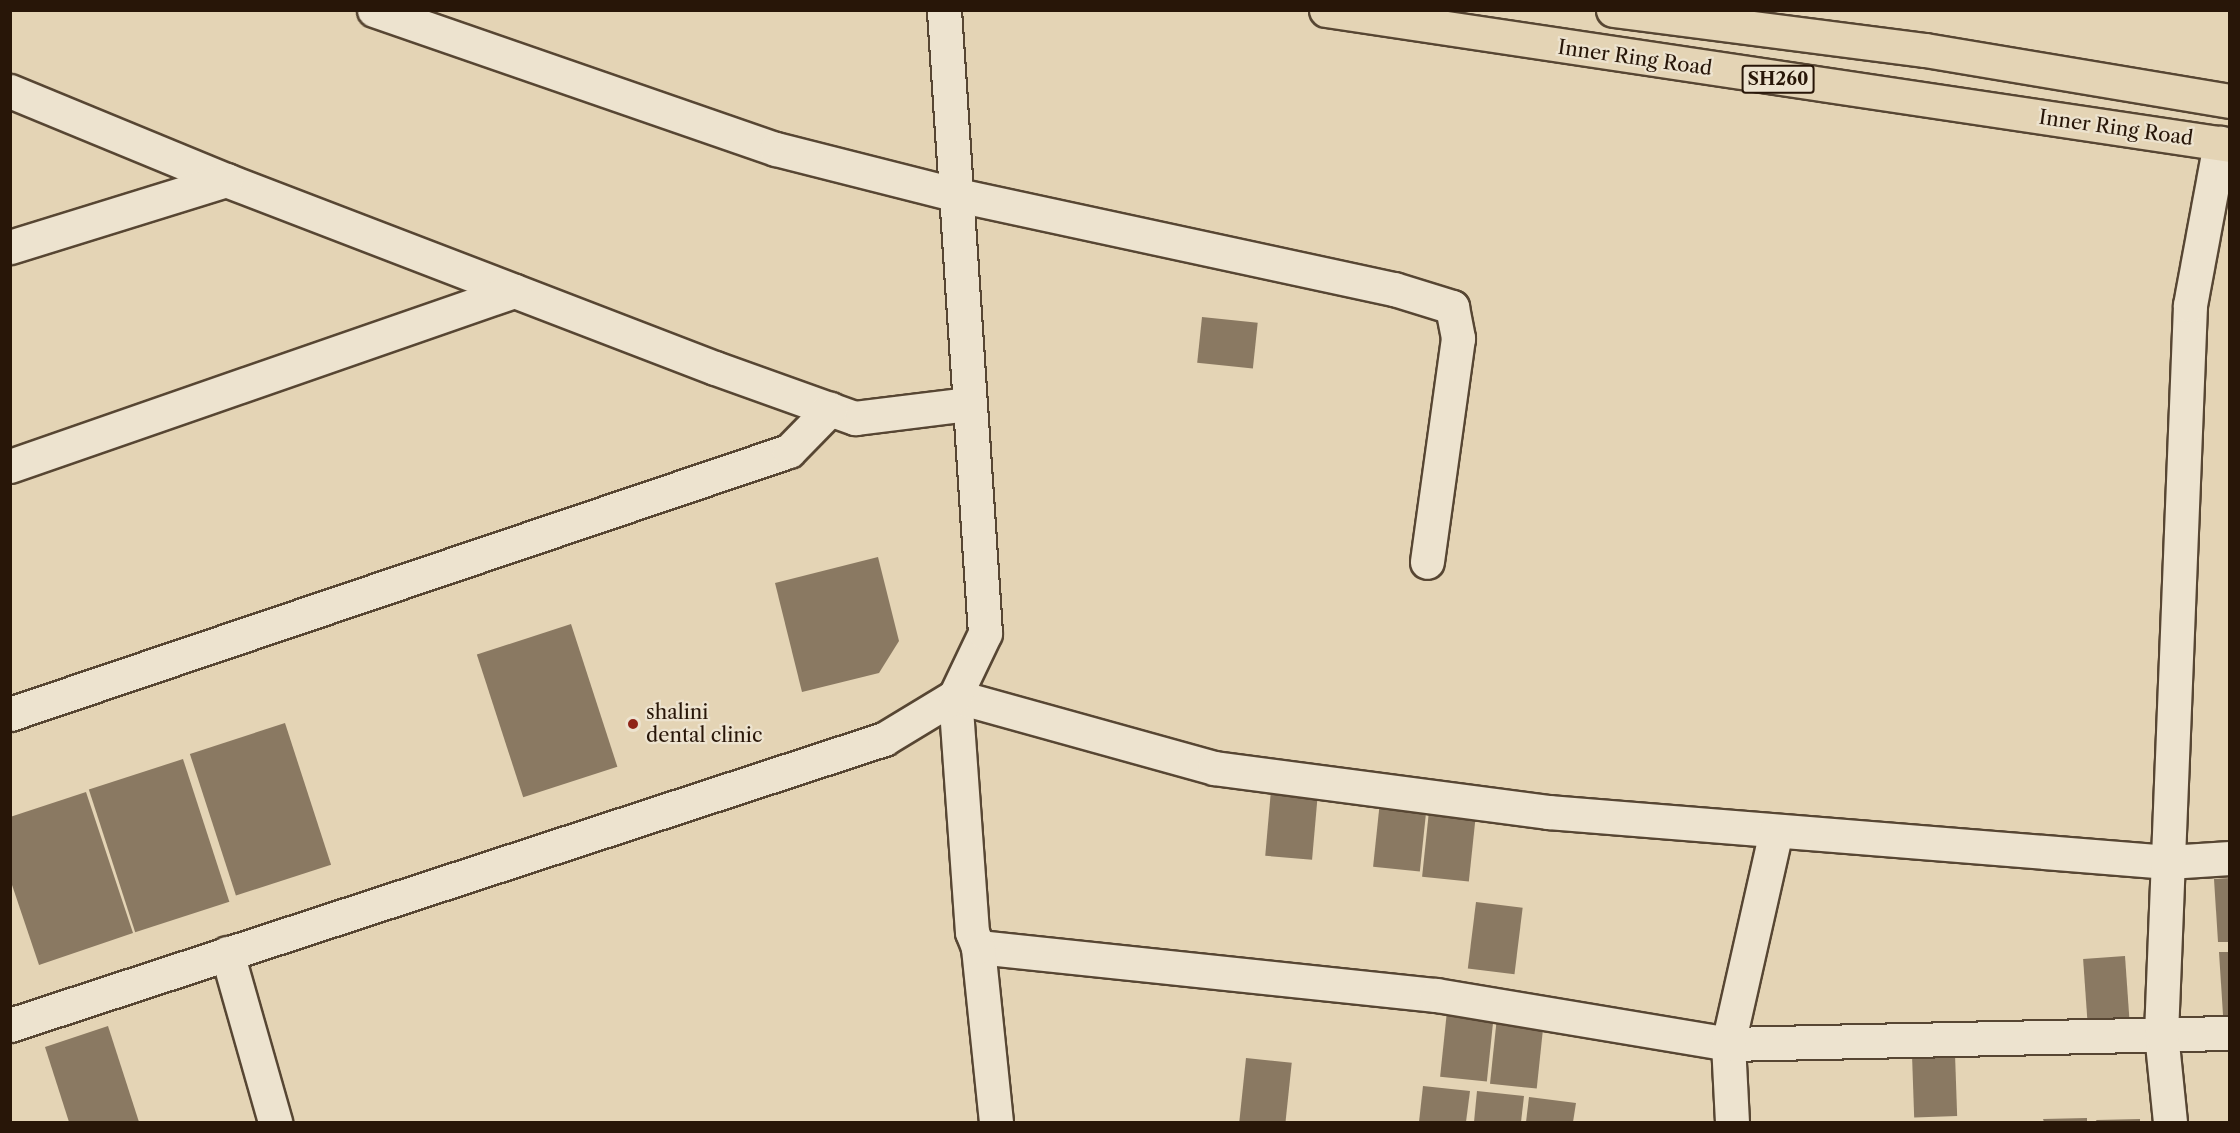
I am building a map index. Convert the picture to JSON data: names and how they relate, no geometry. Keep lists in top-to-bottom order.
{
  "streets": {
    "highway": ["Inner Ring Road", "SH260"]
  },
  "places": ["shalini dental clinic"]
}
